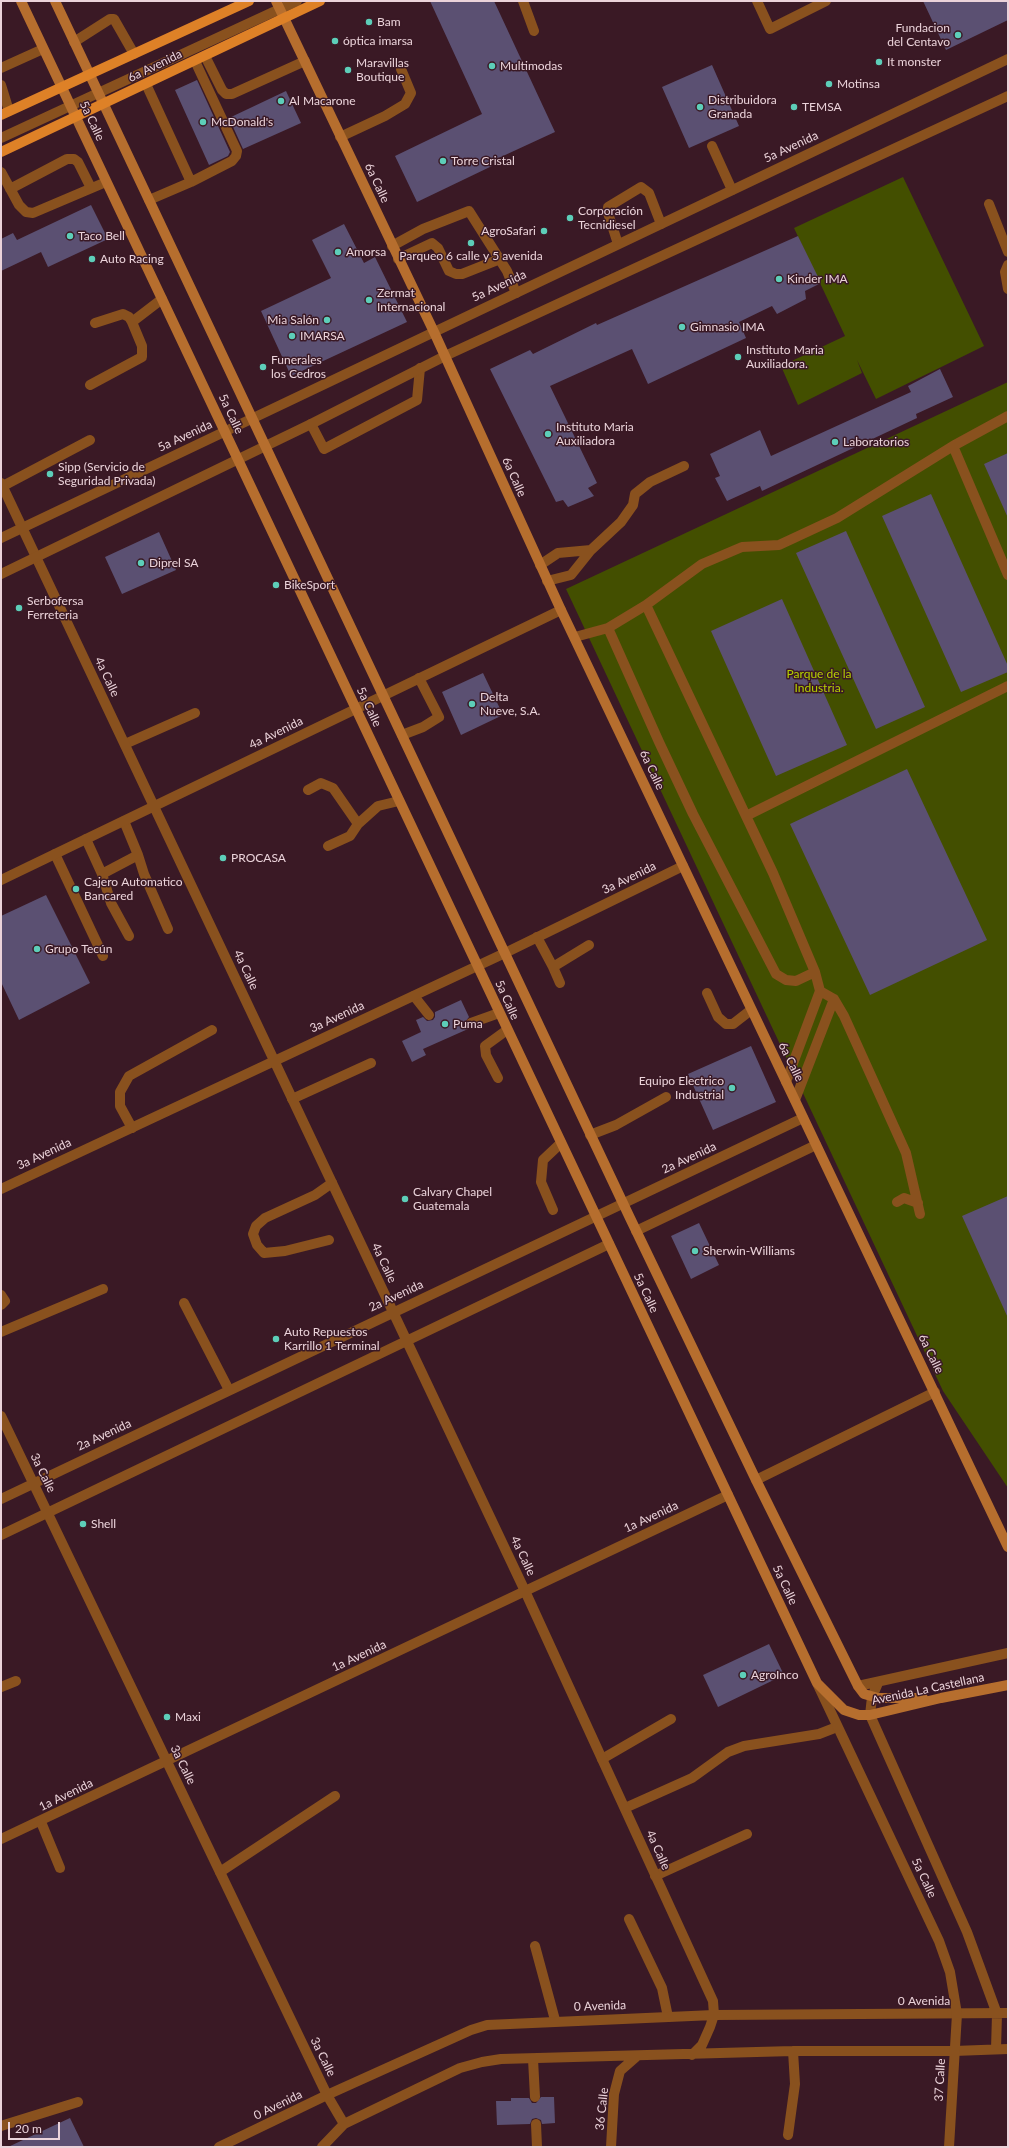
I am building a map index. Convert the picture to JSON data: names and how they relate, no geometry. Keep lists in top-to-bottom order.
{
  "streets": {
    "main road": [
      "6a Avenida",
      "5a Calle",
      "6a Calle",
      "Avenida La Castellana"
    ],
    "street": [
      "5a Avenida",
      "4a Calle",
      "4a Avenida",
      "3a Avenida",
      "2a Avenida",
      "3a Calle",
      "1a Avenida",
      "0 Avenida",
      "37 Calle",
      "36 Calle"
    ]
  },
  "crossings": [
    ["6a Avenida", "5a Calle"],
    ["6a Avenida", "6a Calle"],
    ["5a Calle", "5a Avenida"],
    ["5a Calle", "4a Avenida"],
    ["5a Calle", "3a Avenida"],
    ["5a Calle", "2a Avenida"],
    ["5a Calle", "1a Avenida"],
    ["5a Calle", "Avenida La Castellana"],
    ["5a Calle", "0 Avenida"],
    ["5a Calle", "37 Calle"],
    ["5a Avenida", "6a Calle"],
    ["5a Avenida", "4a Calle"],
    ["6a Calle", "4a Avenida"],
    ["6a Calle", "3a Avenida"],
    ["6a Calle", "2a Avenida"],
    ["4a Calle", "4a Avenida"],
    ["4a Calle", "3a Avenida"],
    ["4a Calle", "2a Avenida"],
    ["4a Calle", "1a Avenida"],
    ["4a Calle", "0 Avenida"],
    ["2a Avenida", "3a Calle"],
    ["3a Calle", "1a Avenida"],
    ["3a Calle", "0 Avenida"],
    ["0 Avenida", "37 Calle"]
  ],
  "parks": ["Parque de la Industria."],
  "places": [
    "Bam",
    "Fundacion del Centavo",
    "óptica imarsa",
    "It monster",
    "Multimodas",
    "Maravillas Boutique",
    "Motinsa",
    "Al Macarone",
    "Distribuidora Granada",
    "TEMSA",
    "McDonald's",
    "Torre Cristal",
    "Corporación Tecnidiesel",
    "AgroSafari",
    "Taco Bell",
    "Parqueo 6 calle y 5 avenida",
    "Amorsa",
    "Auto Racing",
    "Kinder IMA",
    "Zermat Internacional",
    "Mia Salón",
    "Gimnasio IMA",
    "IMARSA",
    "Instituto Maria Auxiliadora.",
    "Funerales los Cedros",
    "Instituto Maria Auxiliadora",
    "Laboratorios",
    "Sipp (Servicio de Seguridad Privada)",
    "Diprel SA",
    "BikeSport",
    "Serbofersa Ferreteria",
    "Delta Nueve, S.A.",
    "PROCASA",
    "Cajero Automatico Bancared",
    "Grupo Tecún",
    "Puma",
    "Equipo Electrico Industrial",
    "Calvary Chapel Guatemala",
    "Sherwin-Williams",
    "Auto Repuestos Karrillo 1 Terminal",
    "Shell",
    "AgroInco",
    "Maxi"
  ],
  "scale_bar": "20 m"
}
